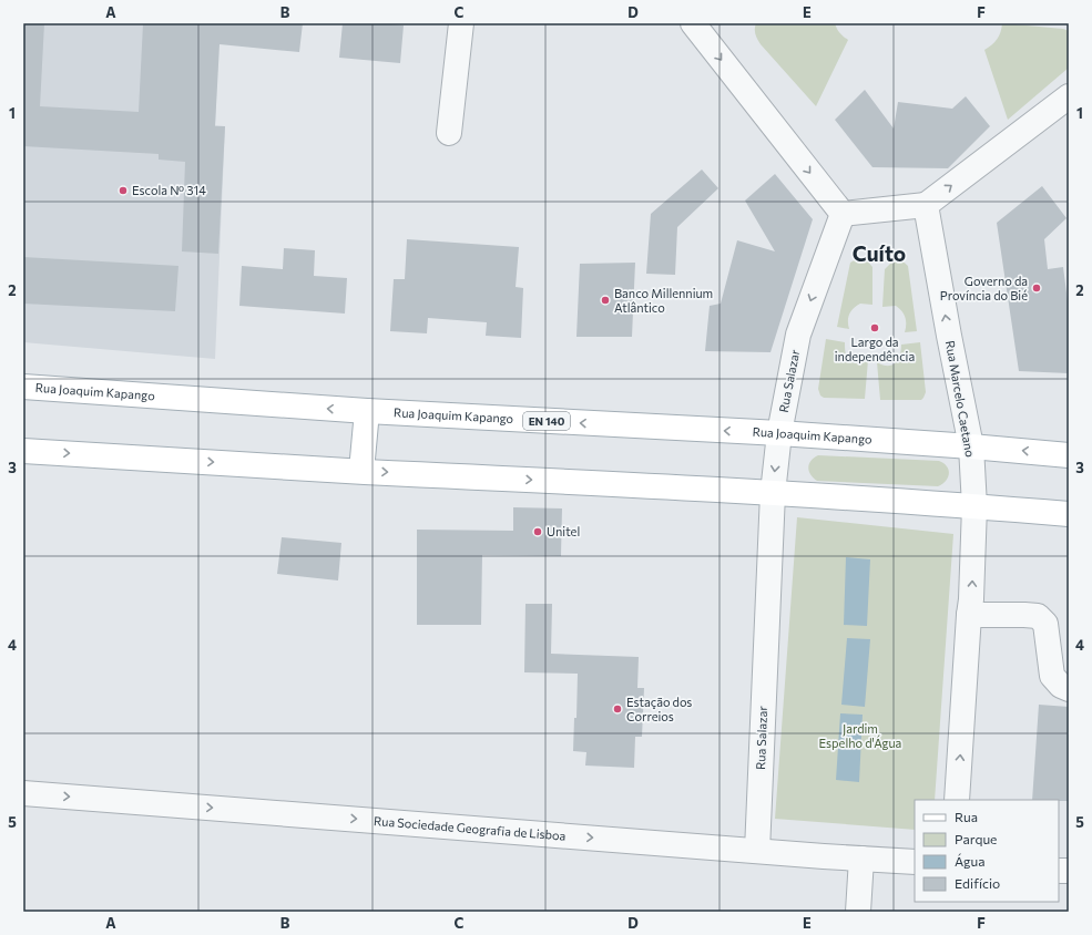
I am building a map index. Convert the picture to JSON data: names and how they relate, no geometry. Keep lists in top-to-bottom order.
{
  "streets": {
    "main road": ["Rua Joaquim Kapango", "EN 140"],
    "street": ["Rua Salazar", "Rua Marcelo Caetano", "Rua Sociedade Geografia de Lisboa"]
  },
  "crossings": [
    ["Rua Salazar", "Rua Joaquim Kapango"],
    ["Rua Salazar", "Rua Sociedade Geografia de Lisboa"],
    ["Rua Joaquim Kapango", "Rua Marcelo Caetano"]
  ],
  "one_way": ["Rua Salazar", "Rua Marcelo Caetano", "Rua Sociedade Geografia de Lisboa"],
  "districts": ["Cuíto"],
  "parks": ["Jardim Espelho d'Água"],
  "places": [
    "Escola Nº 314",
    "Governo da Província do Bié",
    "Banco Millennium Atlântico",
    "Largo da independência",
    "Unitel",
    "Estação dos Correios"
  ],
  "legend": [
    "Rua",
    "Parque",
    "Água",
    "Edifício"
  ],
  "grid": {
    "columns": [
      "A",
      "B",
      "C",
      "D",
      "E",
      "F"
    ],
    "rows": [
      "1",
      "2",
      "3",
      "4",
      "5"
    ]
  }
}
